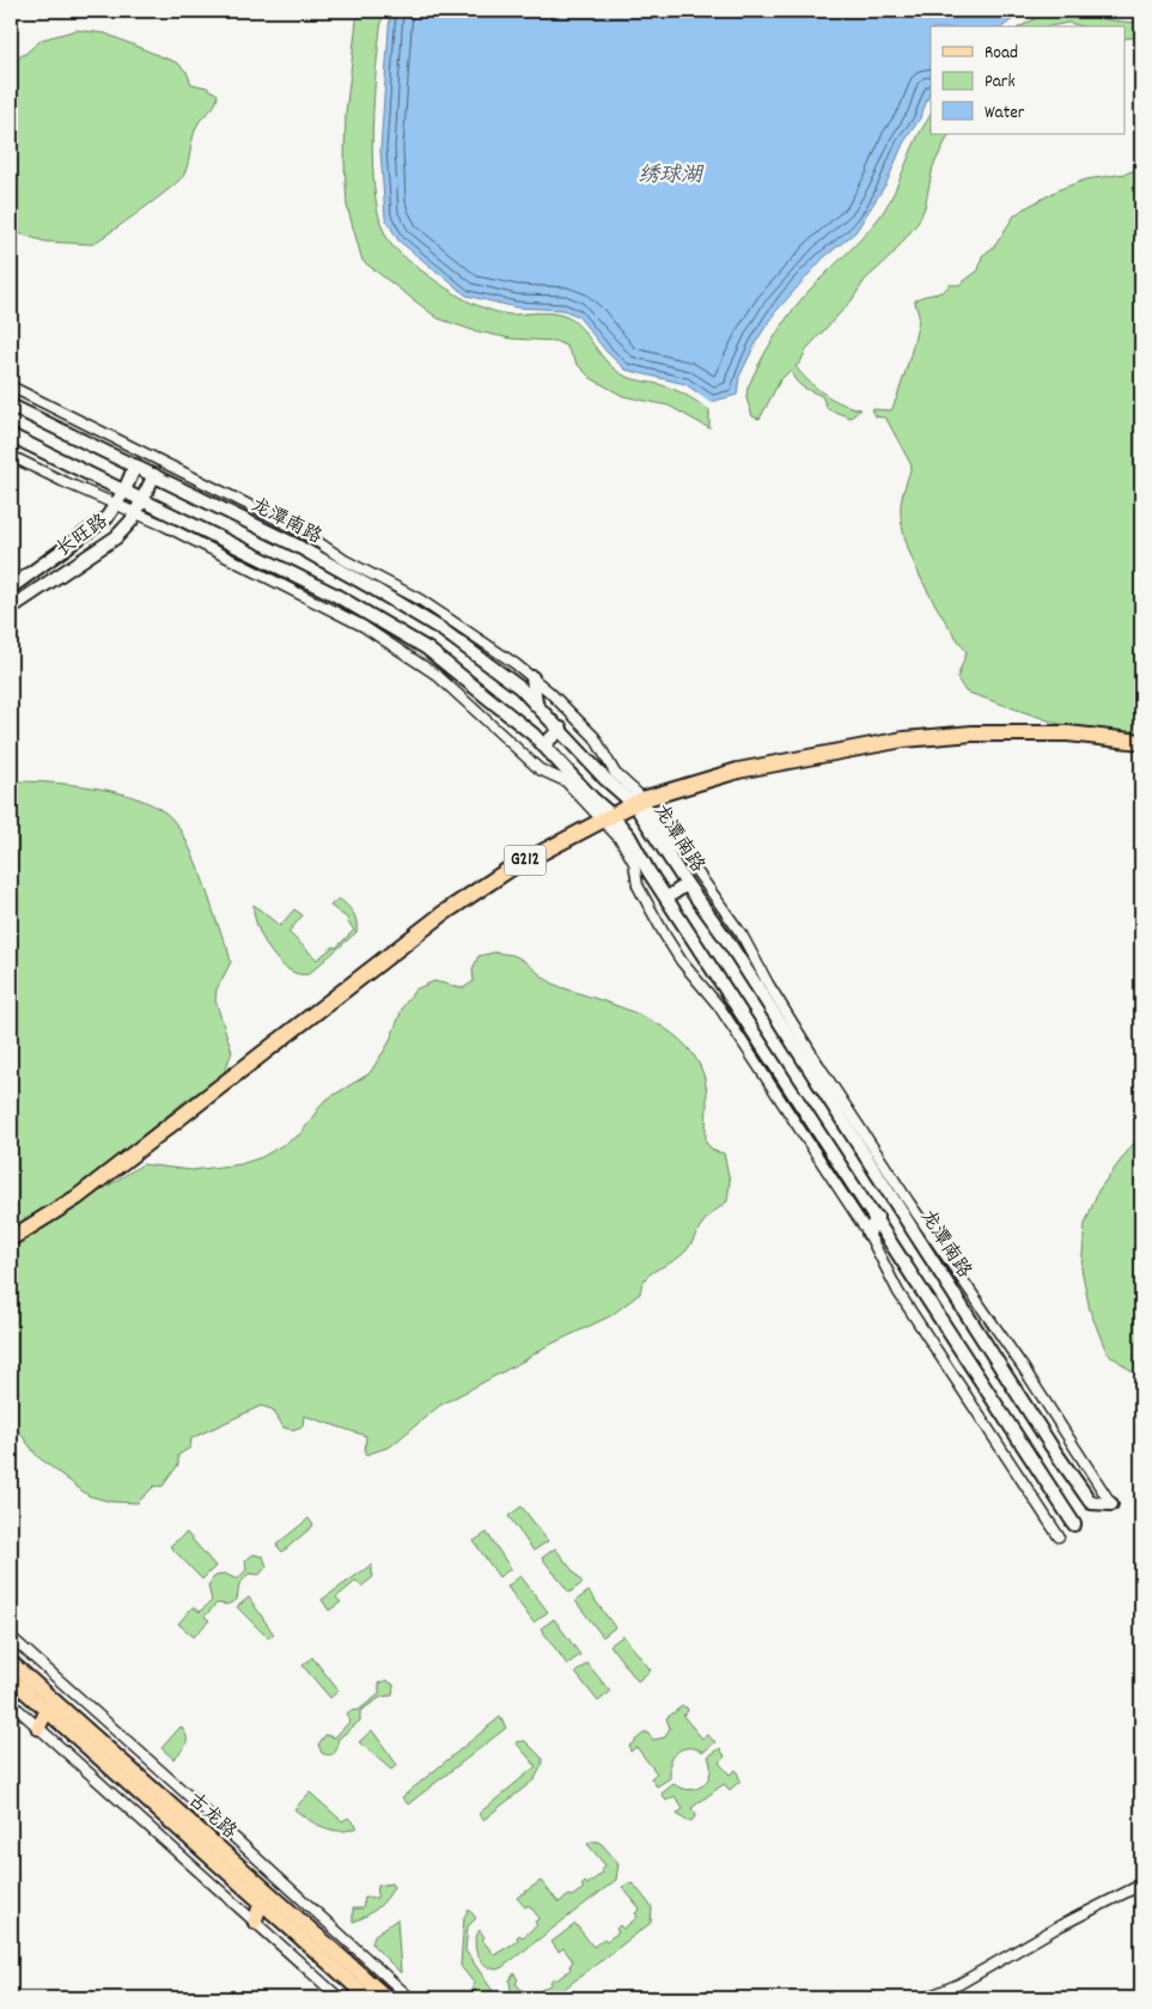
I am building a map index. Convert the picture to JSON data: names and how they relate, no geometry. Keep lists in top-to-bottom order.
{
  "streets": {
    "highway": ["G212"],
    "main road": ["龙潭南路", "长旺路", "古龙路"]
  },
  "crossings": [
    ["龙潭南路", "长旺路"],
    ["龙潭南路", "G212"]
  ],
  "water": ["绣球湖"],
  "legend": ["Road", "Park", "Water"]
}
